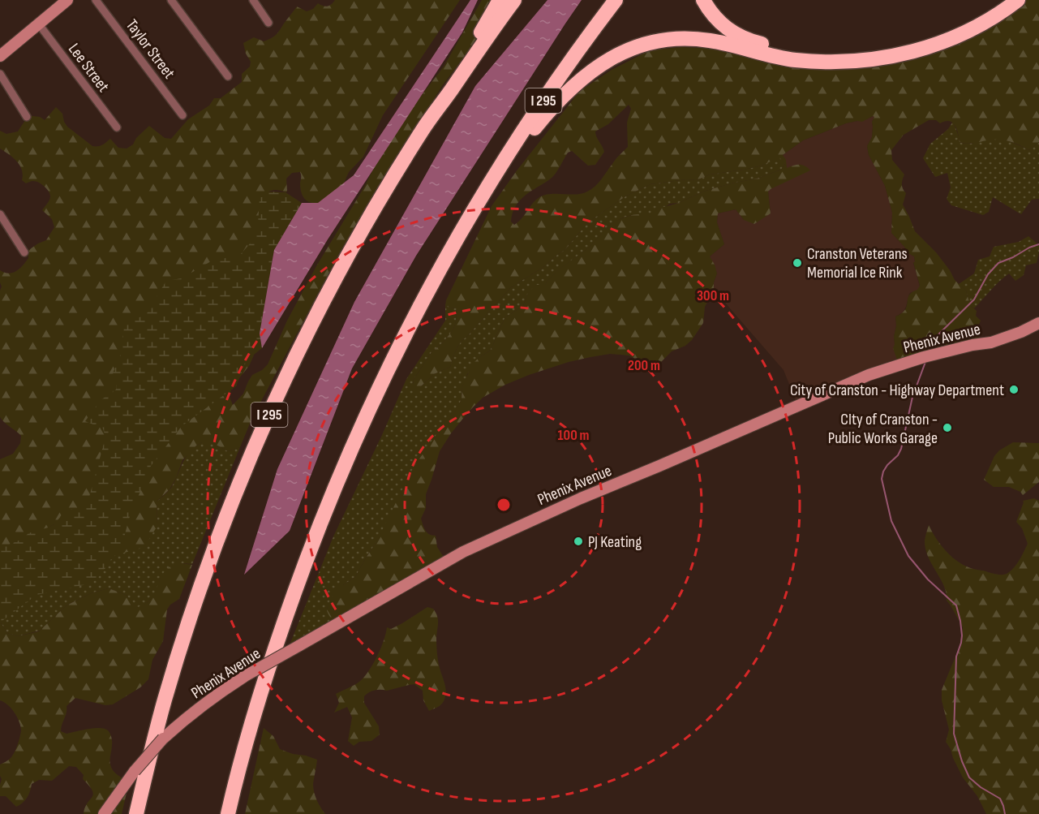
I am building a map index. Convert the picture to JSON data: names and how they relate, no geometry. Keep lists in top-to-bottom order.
{
  "streets": {
    "highway": ["I 295"],
    "main road": ["Phenix Avenue"],
    "street": ["Taylor Street", "Lee Street"]
  },
  "places": [
    "Cranston Veterans Memorial Ice Rink",
    "City of Cranston - Highway Department",
    "CIty of Cranston - Public Works Garage",
    "PJ Keating"
  ],
  "rings": ["300 m", "200 m", "100 m"]
}
